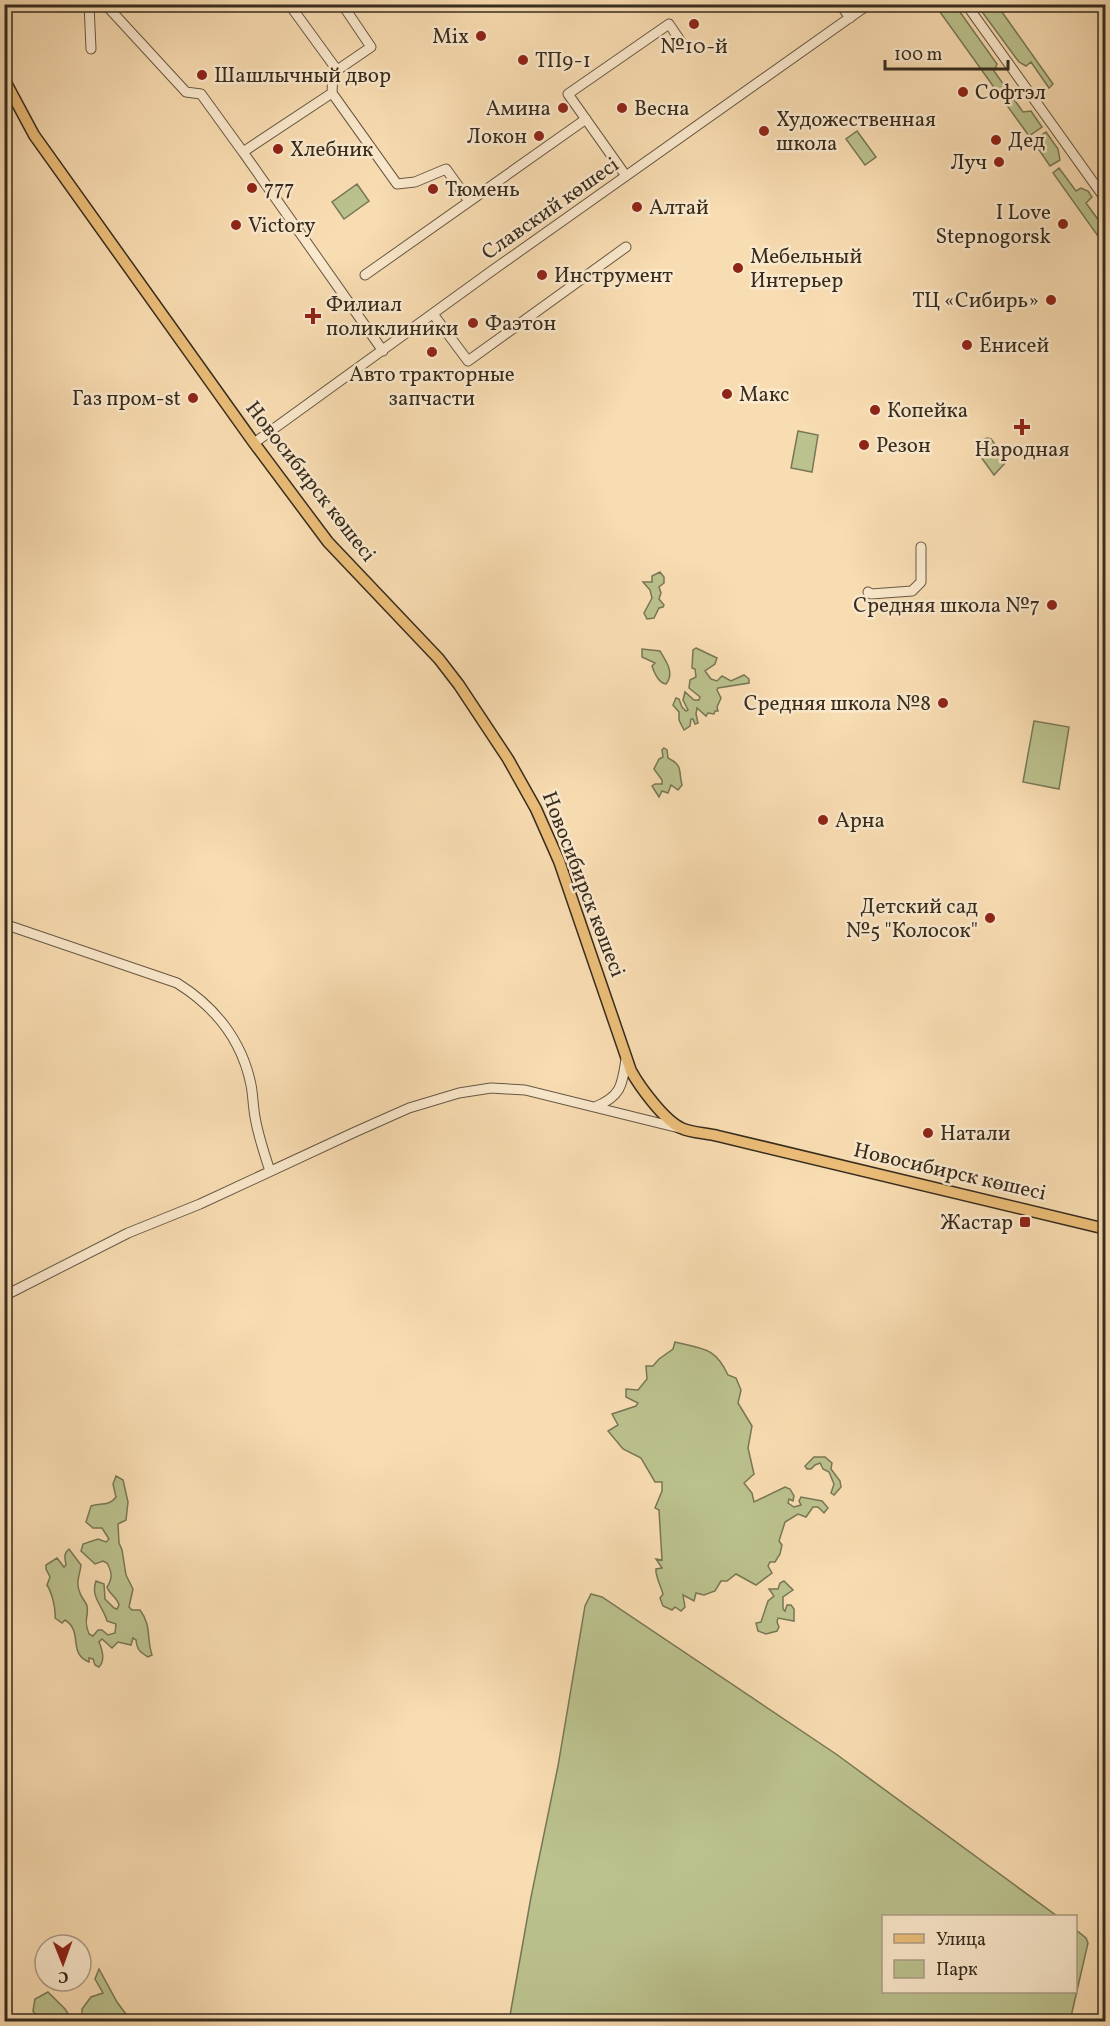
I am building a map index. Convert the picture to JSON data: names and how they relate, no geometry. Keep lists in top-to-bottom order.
{
  "streets": {
    "main road": ["Новосибирск көшесі"],
    "street": ["Славский көшесі"]
  },
  "crossings": [
    ["Славский көшесі", "Новосибирск көшесі"]
  ],
  "places": {
    "other": [
      "№10-й",
      "Mix",
      "ТП9-1",
      "Шашлычный двор",
      "Софтэл",
      "Амина",
      "Весна",
      "Художественная школа",
      "Локон",
      "Дед",
      "Хлебник",
      "Луч",
      "777",
      "Тюмень",
      "Алтай",
      "I Love Stepnogorsk",
      "Victory",
      "Мебельный Интерьер",
      "Инструмент",
      "ТЦ «Сибирь»",
      "Фаэтон",
      "Енисей",
      "Авто тракторные запчасти",
      "Макс",
      "Газ пром-st",
      "Копейка",
      "Резон",
      "Средняя школа №7",
      "Средняя школа №8",
      "Арна",
      "Детский сад №5 \"Колосок\"",
      "Натали"
    ],
    "health": ["Филиал поликлиники", "Народная"],
    "transit": ["Жастар"]
  },
  "legend": ["Улица", "Парк"],
  "scale_bar": "100 m",
  "north": "bottom"
}
